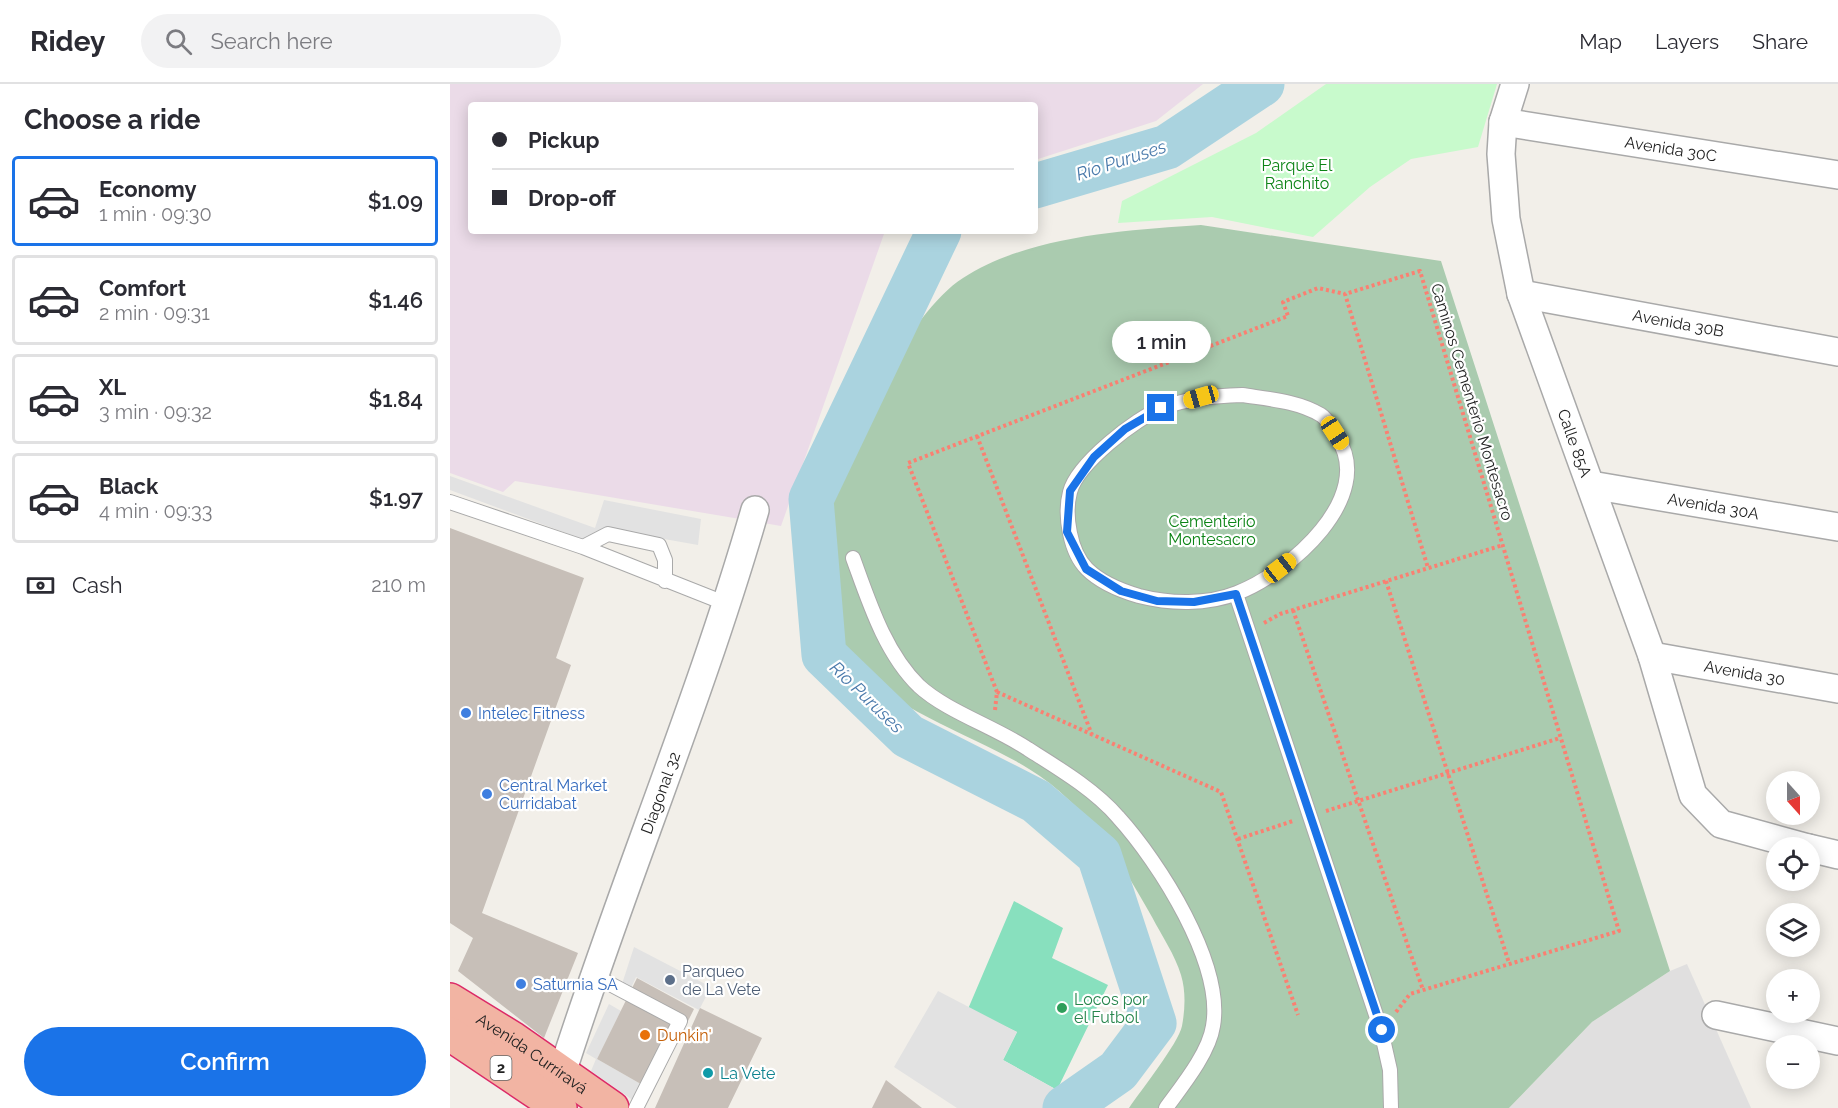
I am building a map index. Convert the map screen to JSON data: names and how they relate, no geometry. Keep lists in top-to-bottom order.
{
  "streets": {
    "highway": ["Avenida Curriravá", "2"],
    "street": [
      "Avenida 30C",
      "Avenida 30B",
      "Calle 85A",
      "Avenida 30A",
      "Avenida 30",
      "Diagonal 32"
    ],
    "path": ["Caminos Cementerio Montesacro"]
  },
  "crossings": [
    ["Avenida 30C", "Calle 85A"],
    ["Avenida 30B", "Calle 85A"],
    ["Calle 85A", "Avenida 30A"],
    ["Calle 85A", "Avenida 30"],
    ["Diagonal 32", "Avenida Curriravá"]
  ],
  "water": ["Río Puruses"],
  "parks": ["Parque El Ranchito", "Cementerio Montesacro"],
  "places": [
    "Intelec Fitness",
    "Central Market Curridabat",
    "Parqueo de La Vete",
    "Saturnia SA",
    "Locos por el Futbol",
    "Dunkin'",
    "La Vete"
  ],
  "north": "bottom",
  "page": {
    "header": "Ridey",
    "search": "Search here",
    "nav": ["Map", "Layers", "Share"],
    "heading": "Choose a ride",
    "banner": ["Pickup", "Drop-off"],
    "list": [
      {
        "name": "Economy",
        "note": "1 min · 09:30",
        "value": "$1.09"
      },
      {
        "name": "Comfort",
        "note": "2 min · 09:31",
        "value": "$1.46"
      },
      {
        "name": "XL",
        "note": "3 min · 09:32",
        "value": "$1.84"
      },
      {
        "name": "Black",
        "note": "4 min · 09:33",
        "value": "$1.97"
      }
    ],
    "bubble": "1 min",
    "pay": ["Cash", "210 m"],
    "map_buttons": ["+", "−"],
    "buttons": "Confirm"
  }
}
